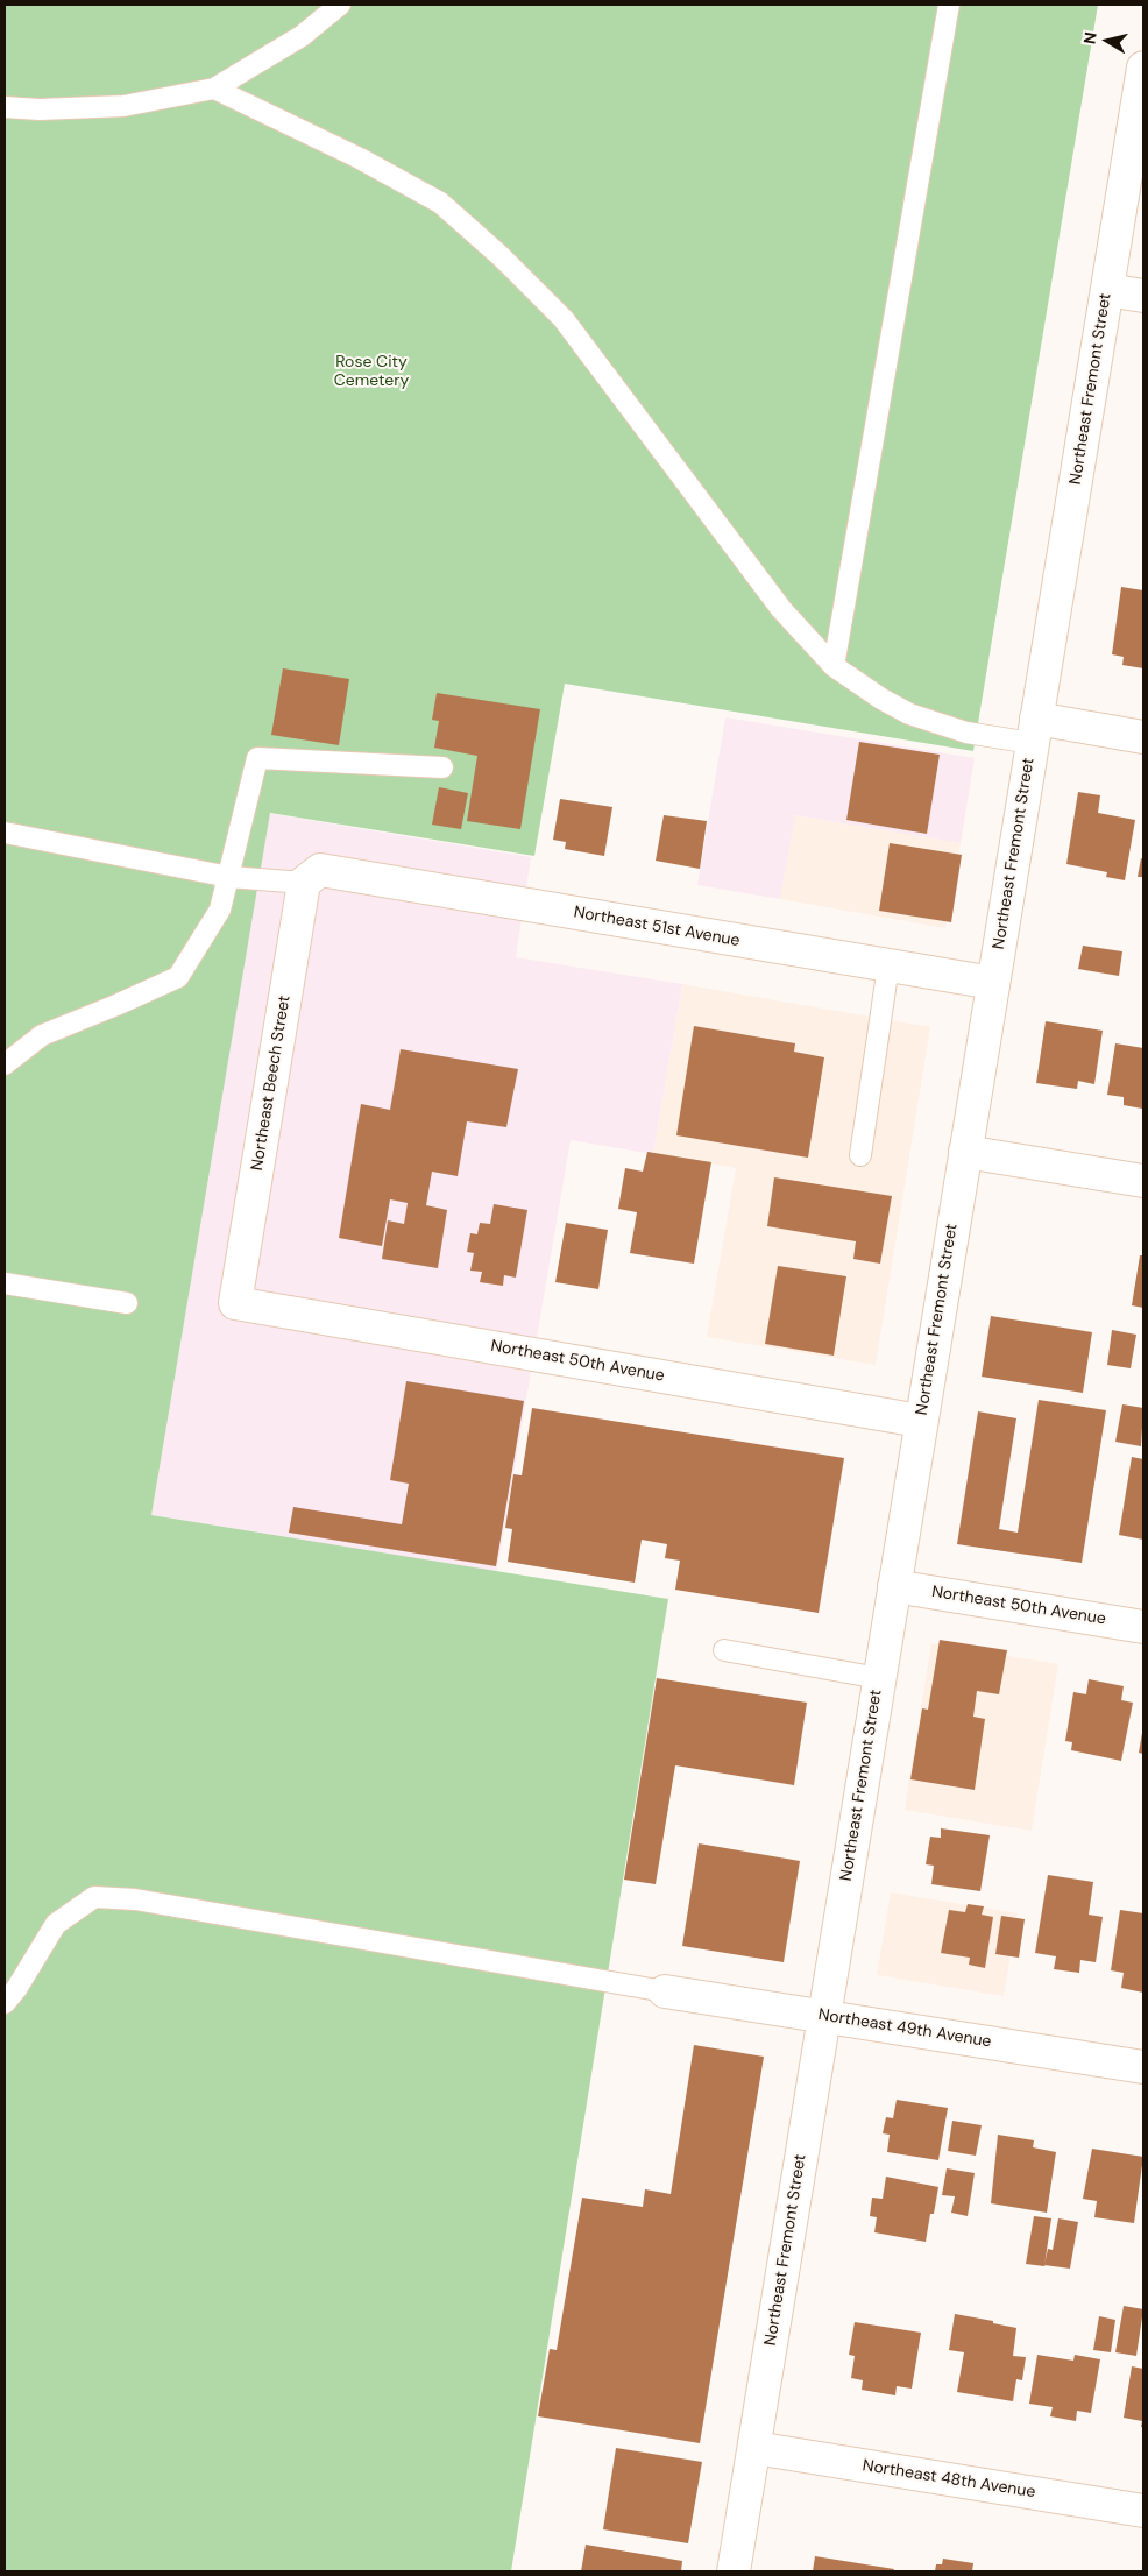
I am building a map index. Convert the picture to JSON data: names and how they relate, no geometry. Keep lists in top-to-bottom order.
{
  "streets": {
    "street": [
      "Northeast Fremont Street",
      "Northeast 51st Avenue",
      "Northeast Beech Street",
      "Northeast 50th Avenue",
      "Northeast 49th Avenue",
      "Northeast 48th Avenue"
    ]
  },
  "crossings": [
    ["Northeast Fremont Street", "Northeast 51st Avenue"],
    ["Northeast Fremont Street", "Northeast 50th Avenue"],
    ["Northeast Fremont Street", "Northeast 49th Avenue"],
    ["Northeast Fremont Street", "Northeast 48th Avenue"],
    ["Northeast 51st Avenue", "Northeast Beech Street"],
    ["Northeast Beech Street", "Northeast 50th Avenue"]
  ],
  "parks": ["Rose City Cemetery"],
  "north": "left"
}
